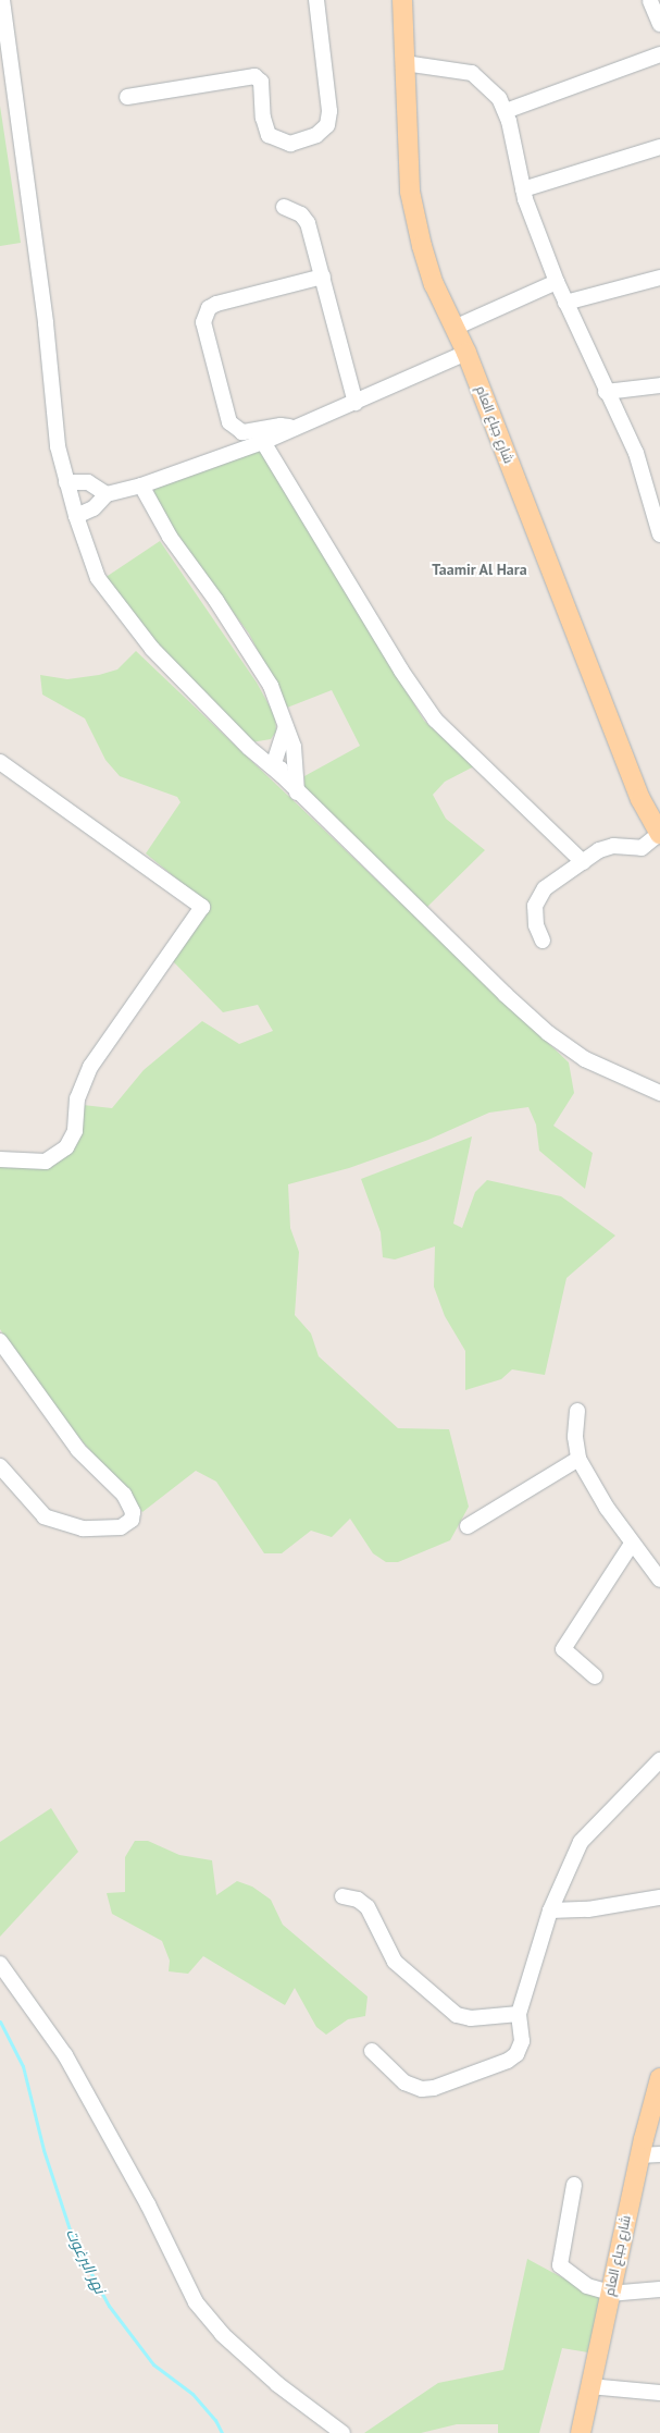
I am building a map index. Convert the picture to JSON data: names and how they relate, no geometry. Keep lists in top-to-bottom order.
{
  "streets": {
    "main road": ["شارع جباع العام"]
  },
  "districts": ["Taamir Al Hara"],
  "water": ["نهر البرغوت"]
}
